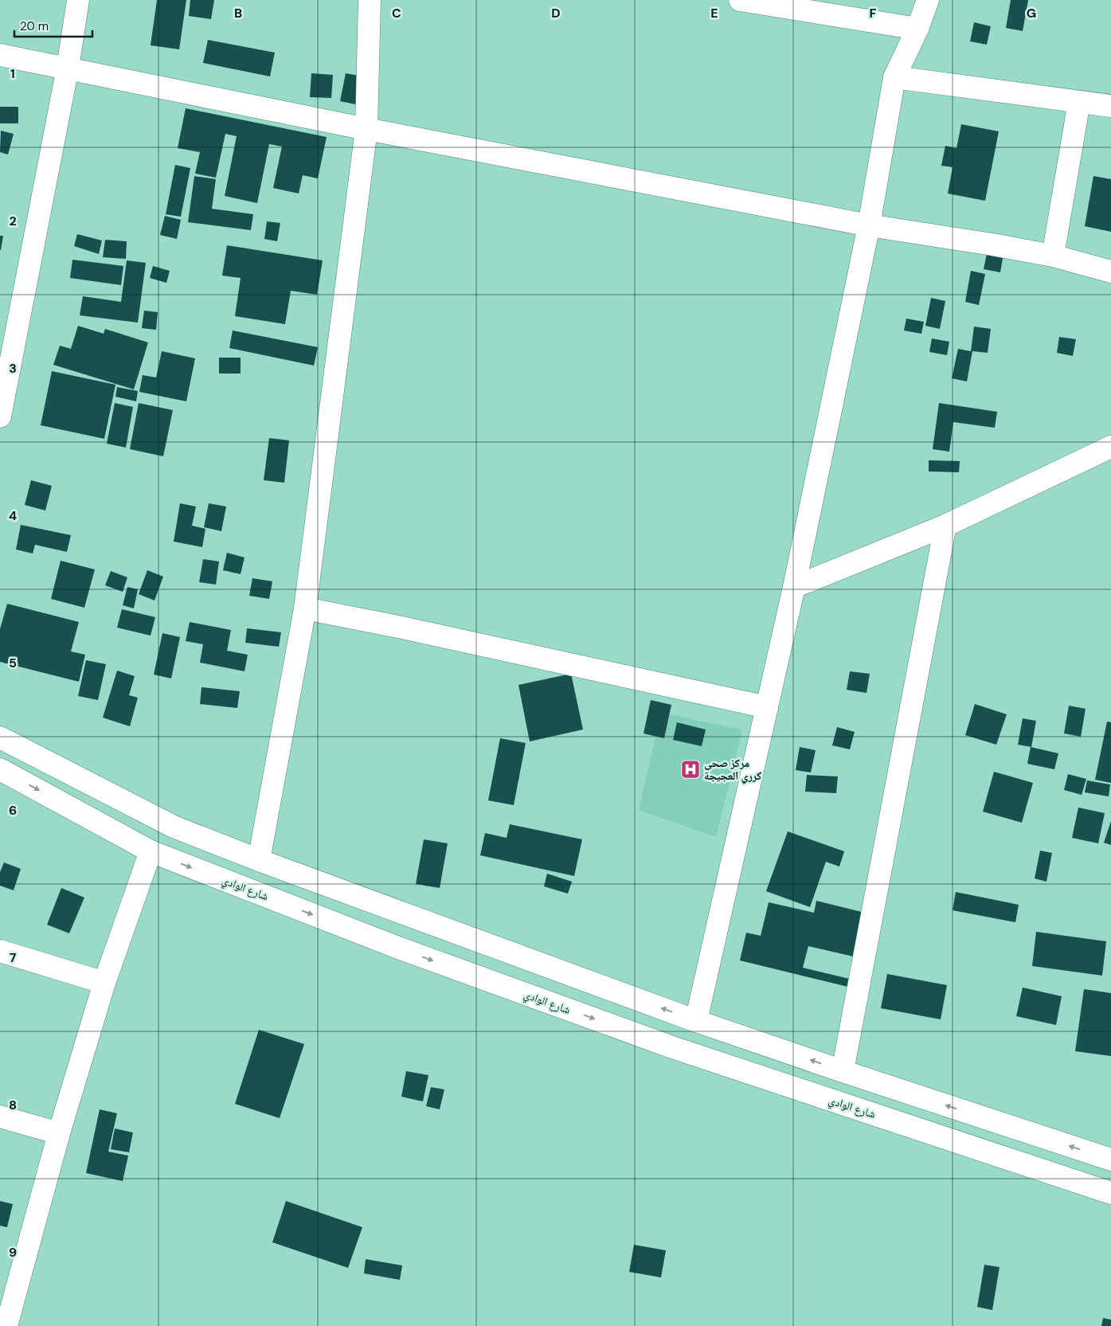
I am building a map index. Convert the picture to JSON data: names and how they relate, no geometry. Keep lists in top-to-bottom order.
{
  "streets": {
    "street": ["شارع الوادي"]
  },
  "places": {
    "hospital": ["مركز صحي كرري العجيجة"]
  },
  "scale_bar": "20 m",
  "grid": {
    "columns": [
      "B",
      "C",
      "D",
      "E",
      "F",
      "G"
    ],
    "rows": [
      "1",
      "2",
      "3",
      "4",
      "5",
      "6",
      "7",
      "8",
      "9"
    ]
  }
}
